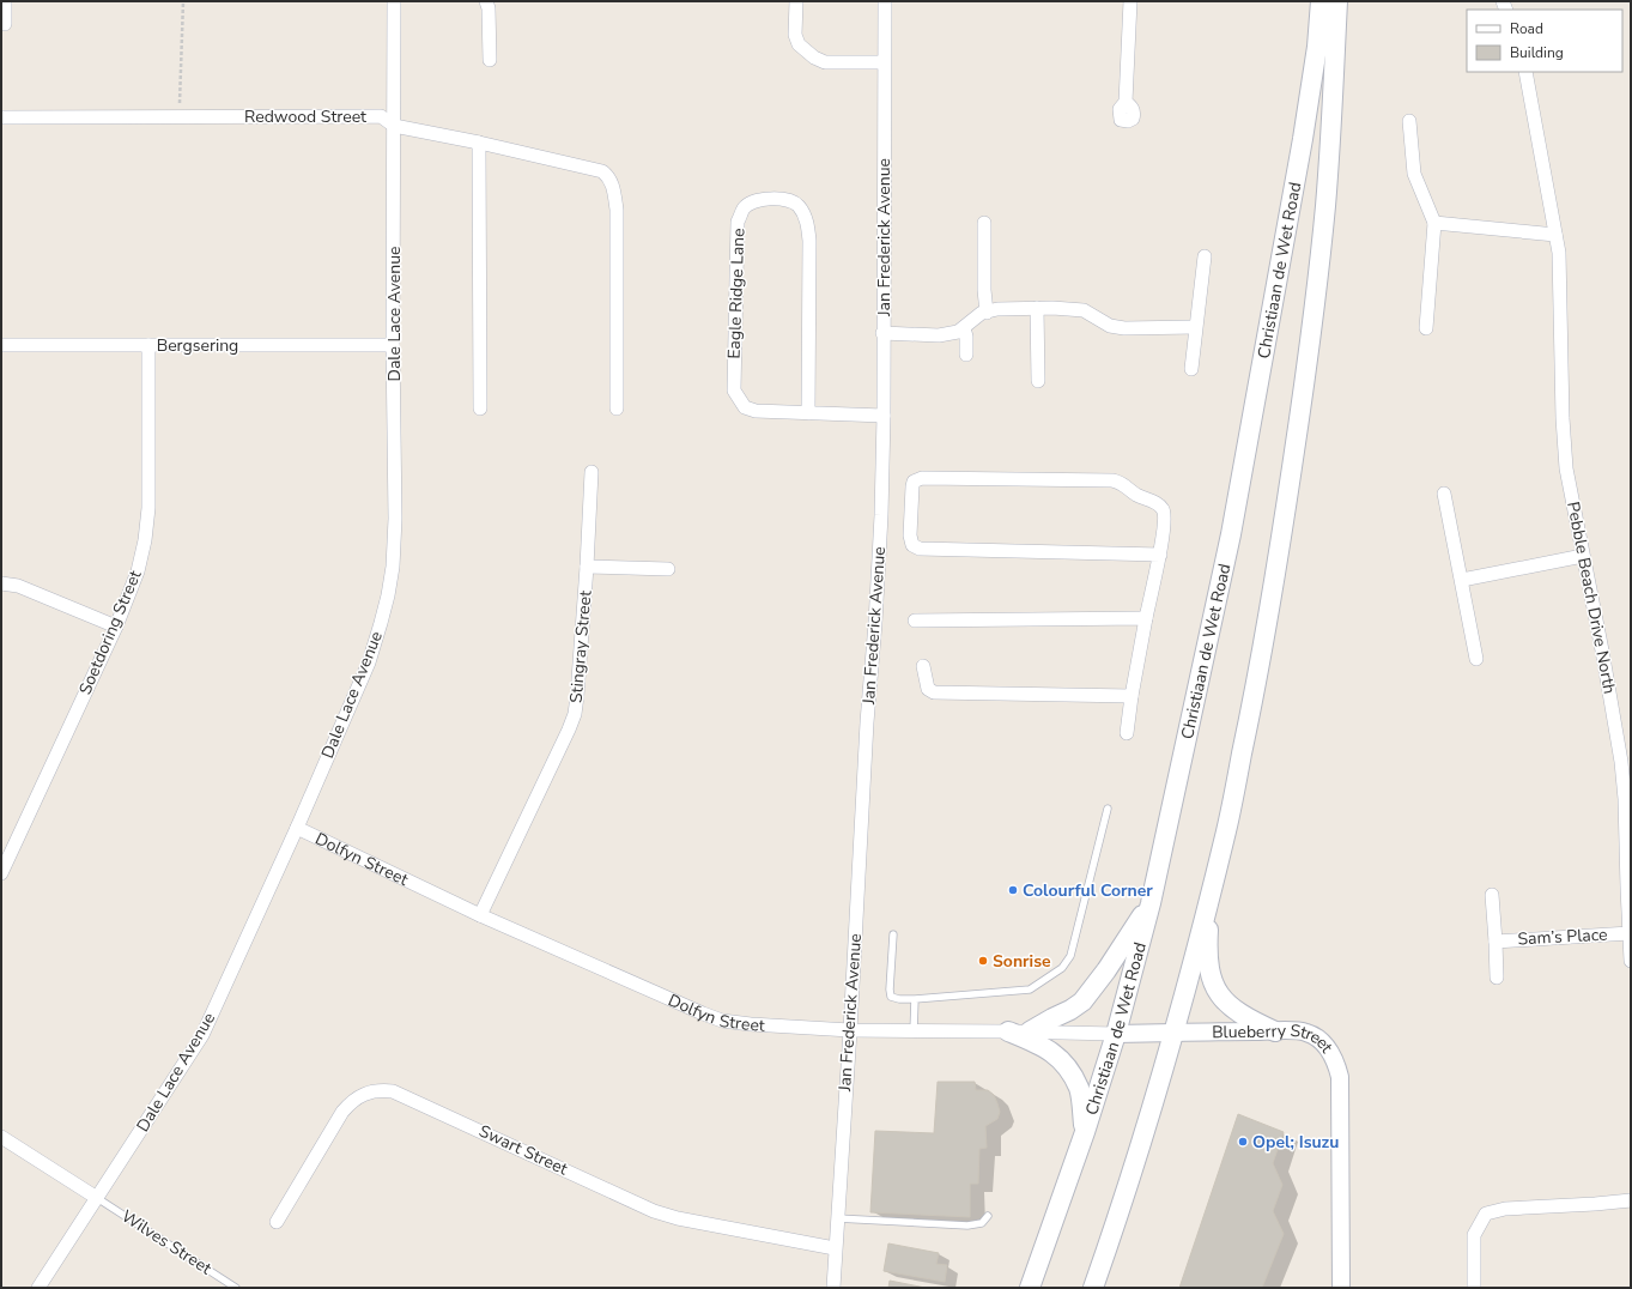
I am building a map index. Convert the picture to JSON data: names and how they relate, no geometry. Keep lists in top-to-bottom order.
{
  "streets": {
    "main road": ["Christiaan de Wet Road"],
    "street": [
      "Redwood Street",
      "Jan Frederick Avenue",
      "Eagle Ridge Lane",
      "Dale Lace Avenue",
      "Bergsering",
      "Pebble Beach Drive North",
      "Soetdoring Street",
      "Stingray Street",
      "Dolfyn Street",
      "Sam’s Place",
      "Blueberry Street",
      "Swart Street"
    ],
    "lane": ["Wilves Street"]
  },
  "crossings": [
    ["Redwood Street", "Dale Lace Avenue"],
    ["Jan Frederick Avenue", "Eagle Ridge Lane"],
    ["Jan Frederick Avenue", "Dolfyn Street"],
    ["Jan Frederick Avenue", "Swart Street"],
    ["Christiaan de Wet Road", "Dolfyn Street"],
    ["Christiaan de Wet Road", "Blueberry Street"],
    ["Dale Lace Avenue", "Bergsering"],
    ["Dale Lace Avenue", "Dolfyn Street"],
    ["Dale Lace Avenue", "Wilves Street"],
    ["Bergsering", "Soetdoring Street"],
    ["Pebble Beach Drive North", "Sam’s Place"],
    ["Stingray Street", "Dolfyn Street"],
    ["Dolfyn Street", "Blueberry Street"]
  ],
  "places": ["Colourful Corner", "Sonrise", "Opel; Isuzu"],
  "legend": ["Road", "Building"]
}
